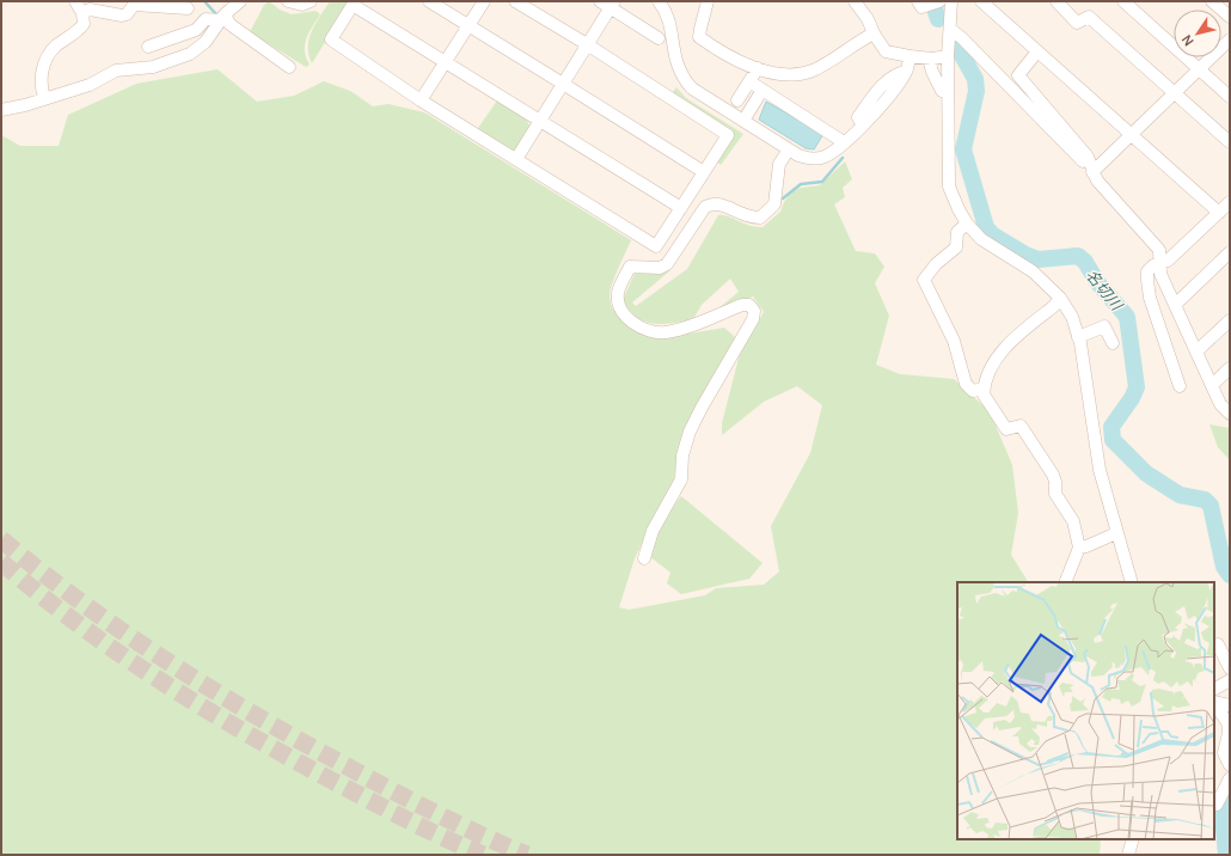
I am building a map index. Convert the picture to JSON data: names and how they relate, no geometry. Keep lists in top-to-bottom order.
{
  "water": ["名切川"],
  "north": "bottom left"
}
